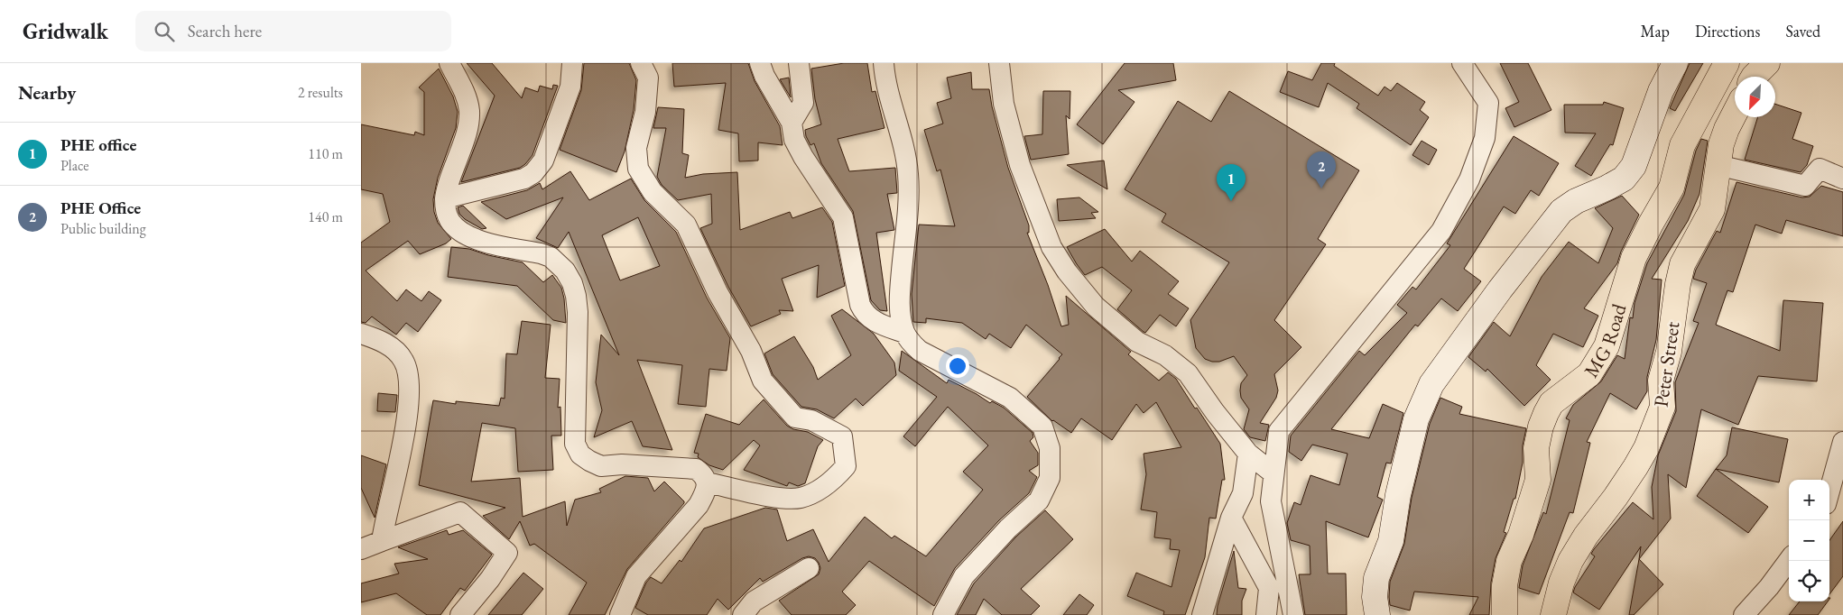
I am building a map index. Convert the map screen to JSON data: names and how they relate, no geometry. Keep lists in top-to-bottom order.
{
  "streets": {
    "main road": ["MG Road", "Peter Street"]
  },
  "north": "bottom left",
  "page": {
    "header": "Gridwalk",
    "search": "Search here",
    "nav": ["Map", "Directions", "Saved"],
    "heading": ["Nearby", "2 results"],
    "list": [
      {
        "mark": "1",
        "name": "PHE office",
        "note": "Place",
        "value": "110 m"
      },
      {
        "mark": "2",
        "name": "PHE Office",
        "note": "Public building",
        "value": "140 m"
      }
    ],
    "pins": ["2", "1"],
    "map_buttons": ["+", "−"]
  }
}
